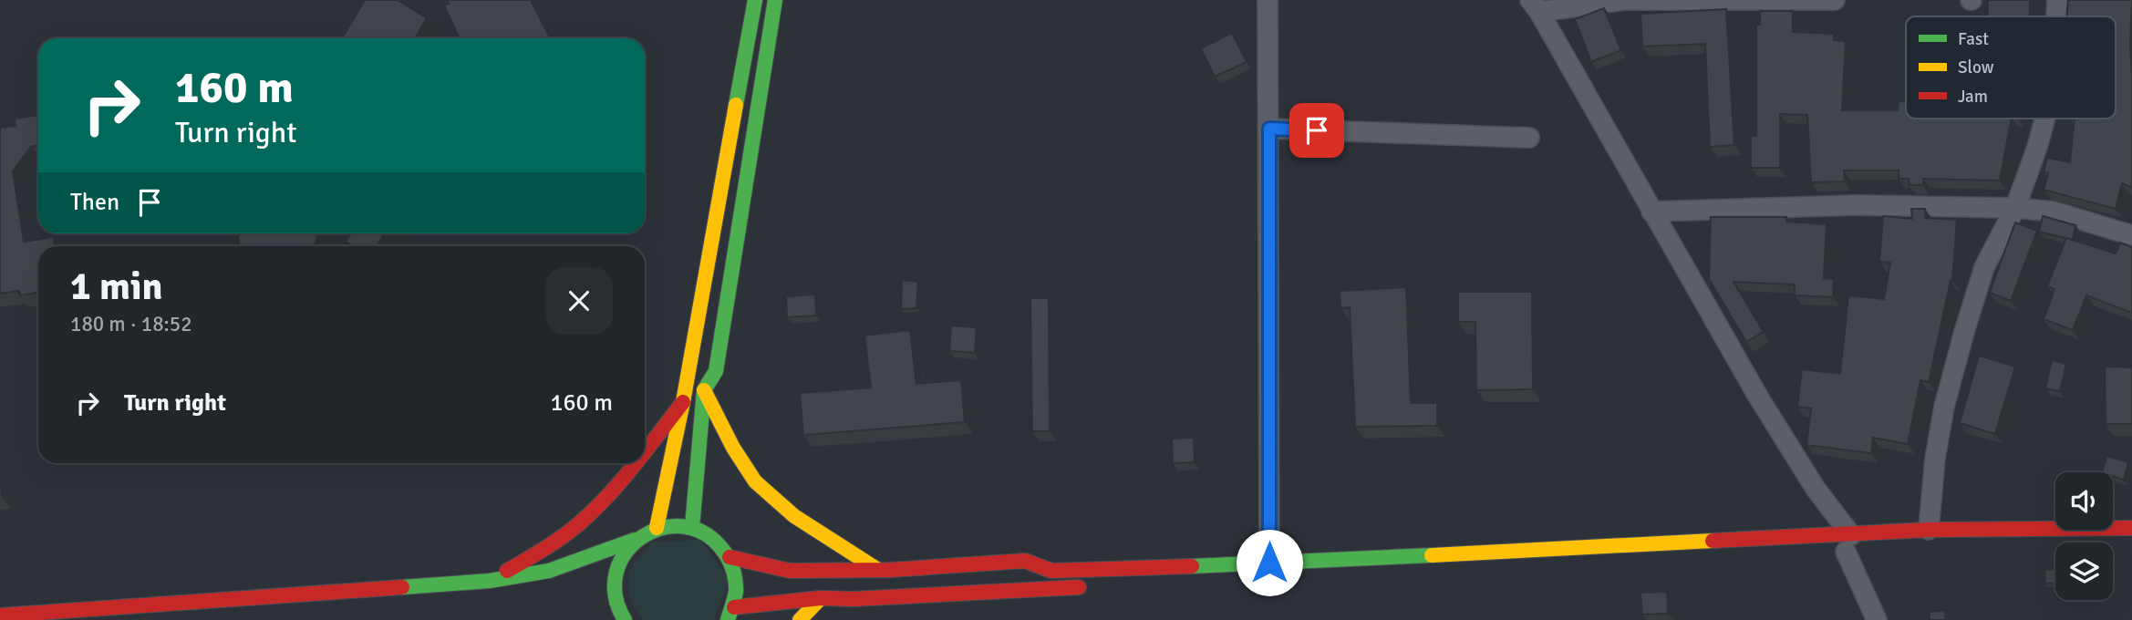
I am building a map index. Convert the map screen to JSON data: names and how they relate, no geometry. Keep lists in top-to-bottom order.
{
  "legend": ["Fast", "Slow", "Jam"],
  "page": {
    "turn": ["160 m", "Turn right"],
    "then": "Then",
    "heading": ["1 min", "180 m · 18:52"],
    "list": [
      {
        "name": "Turn right",
        "value": "160 m"
      }
    ]
  }
}
